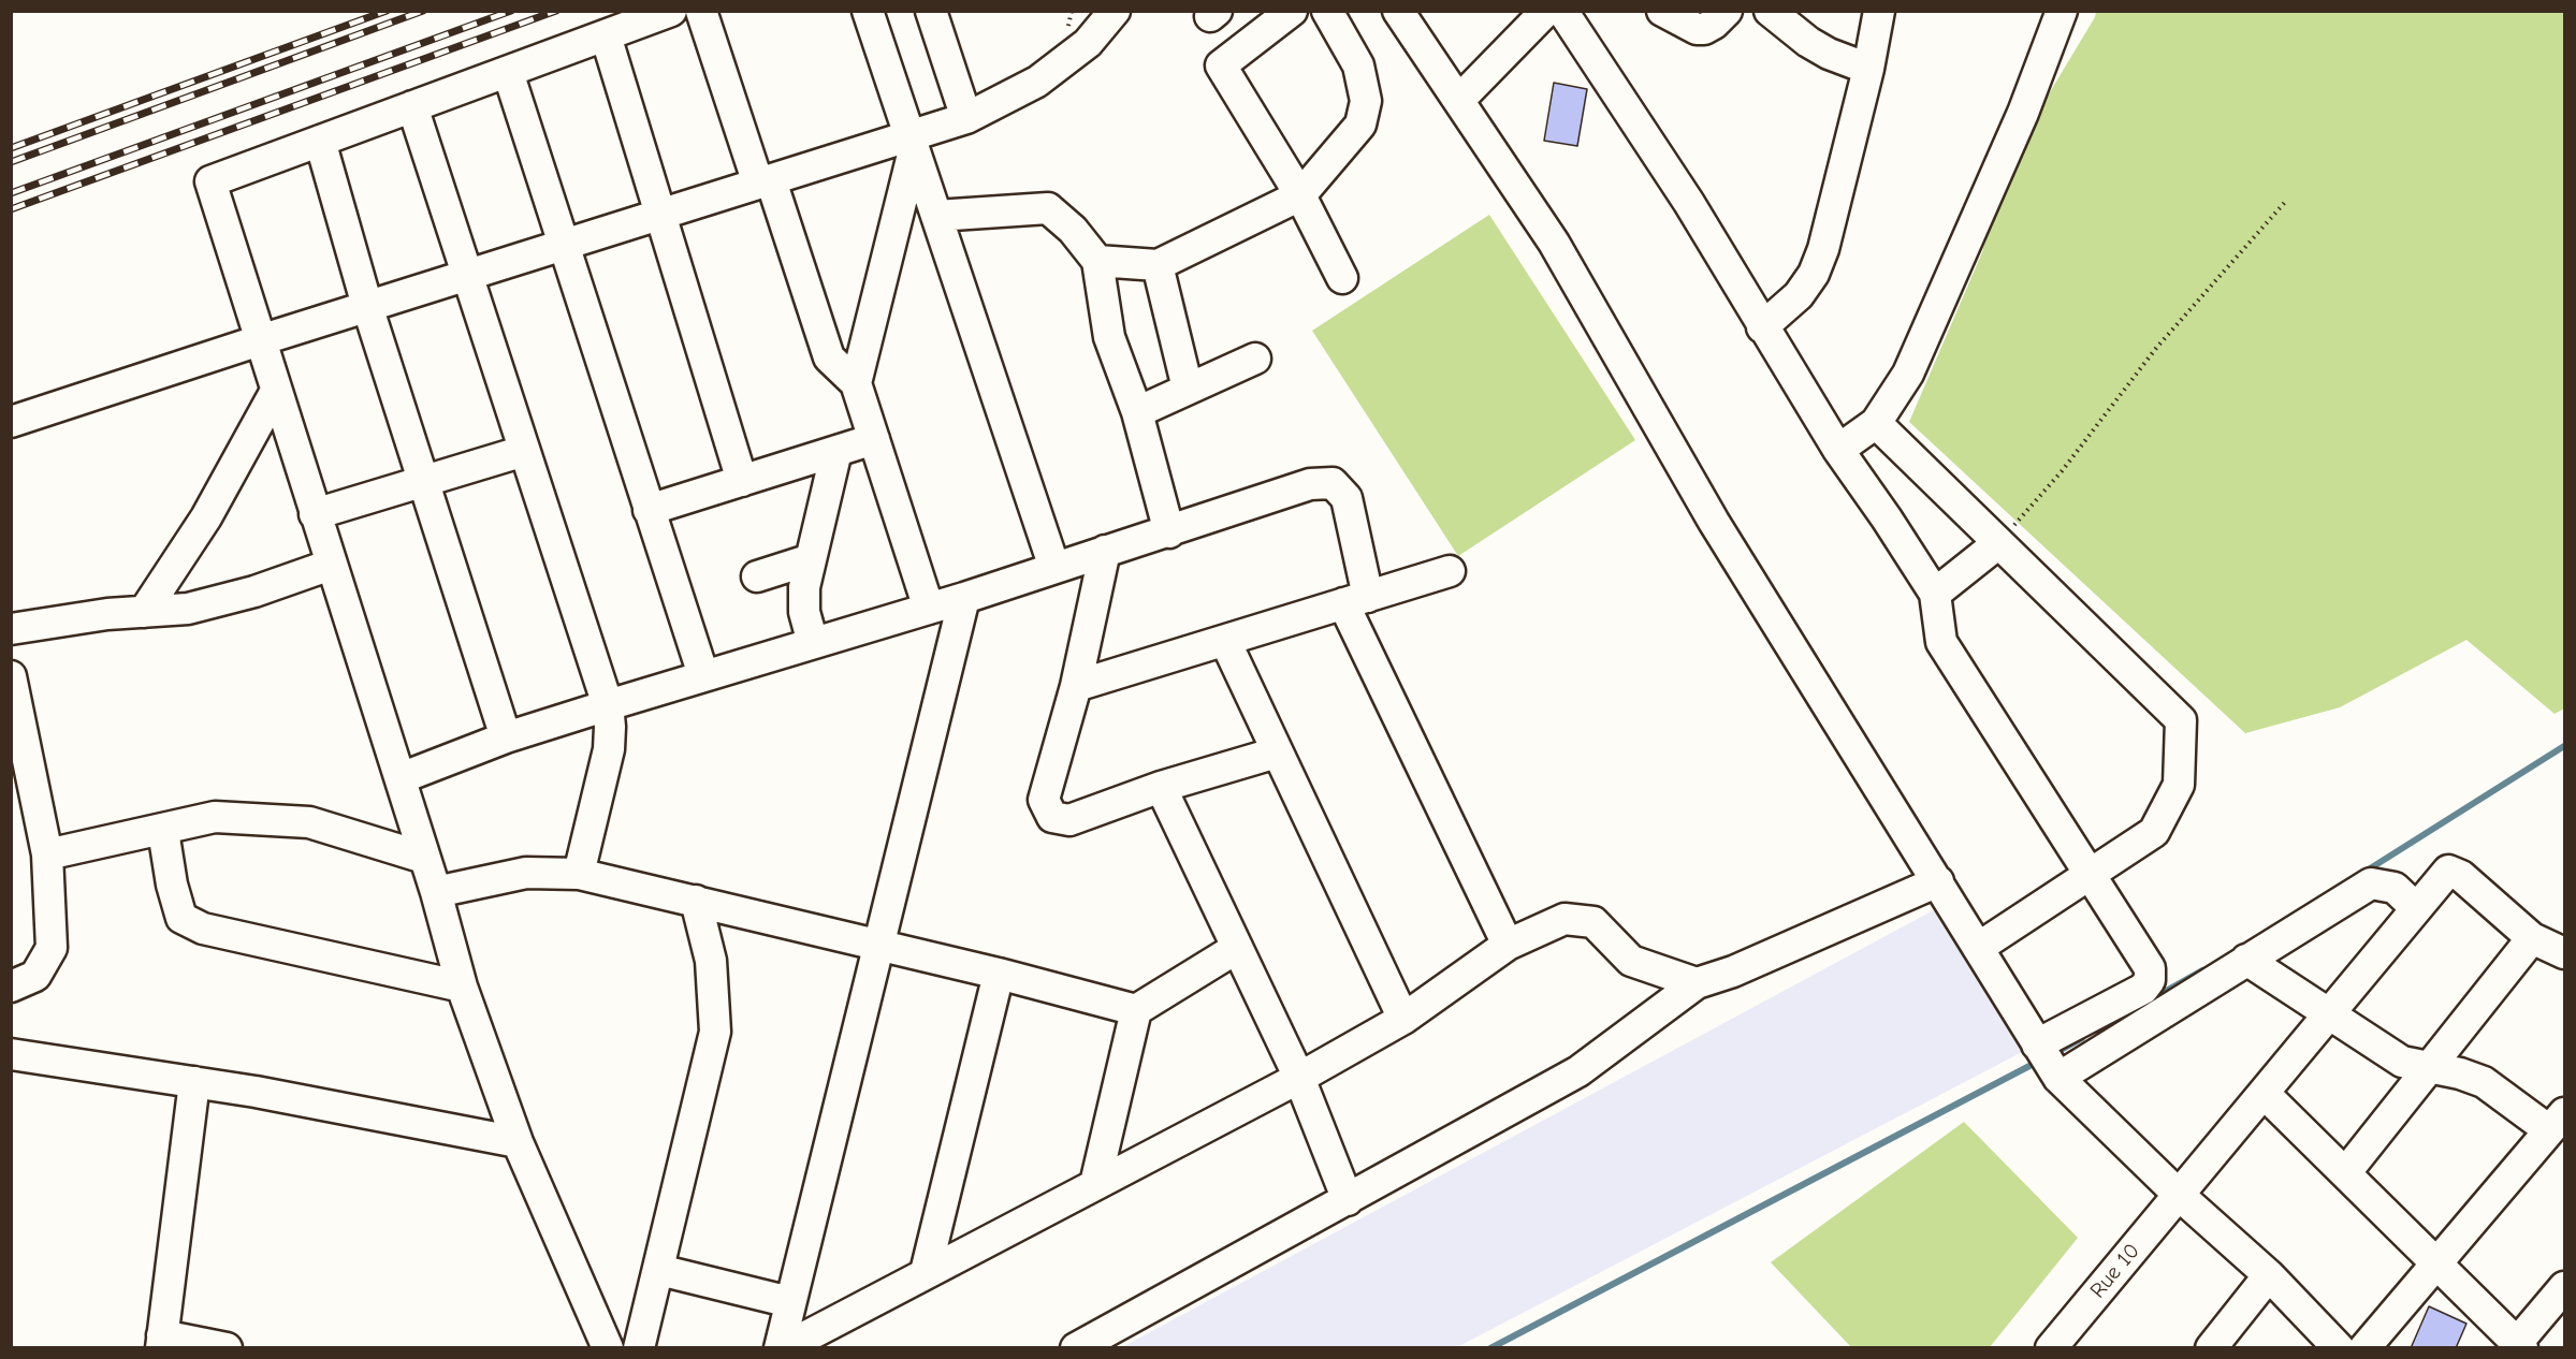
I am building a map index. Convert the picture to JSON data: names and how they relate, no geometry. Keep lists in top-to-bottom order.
{
  "streets": {
    "street": ["Rue 10"]
  }
}
